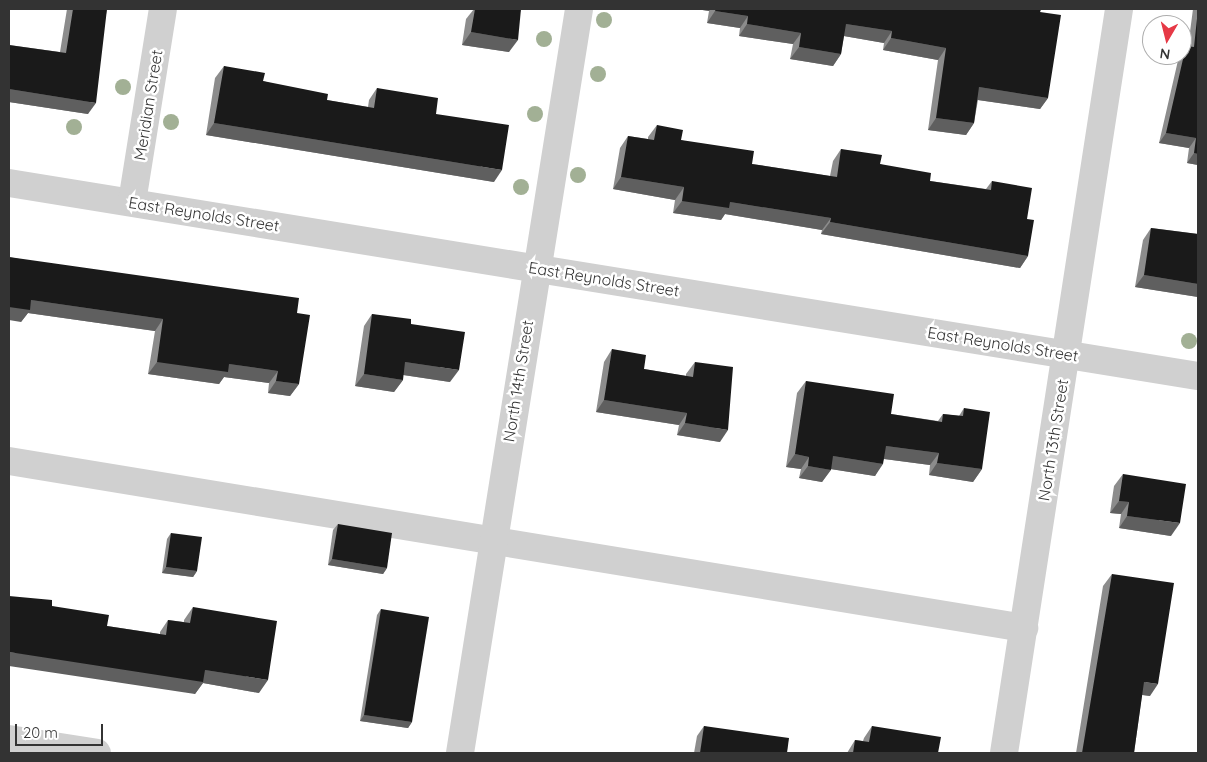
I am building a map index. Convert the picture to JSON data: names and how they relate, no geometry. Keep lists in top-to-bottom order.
{
  "streets": {
    "street": [
      "Meridian Street",
      "East Reynolds Street",
      "North 14th Street",
      "North 13th Street"
    ]
  },
  "crossings": [
    ["Meridian Street", "East Reynolds Street"],
    ["East Reynolds Street", "North 14th Street"],
    ["East Reynolds Street", "North 13th Street"]
  ],
  "scale_bar": "20 m",
  "north": "bottom"
}
